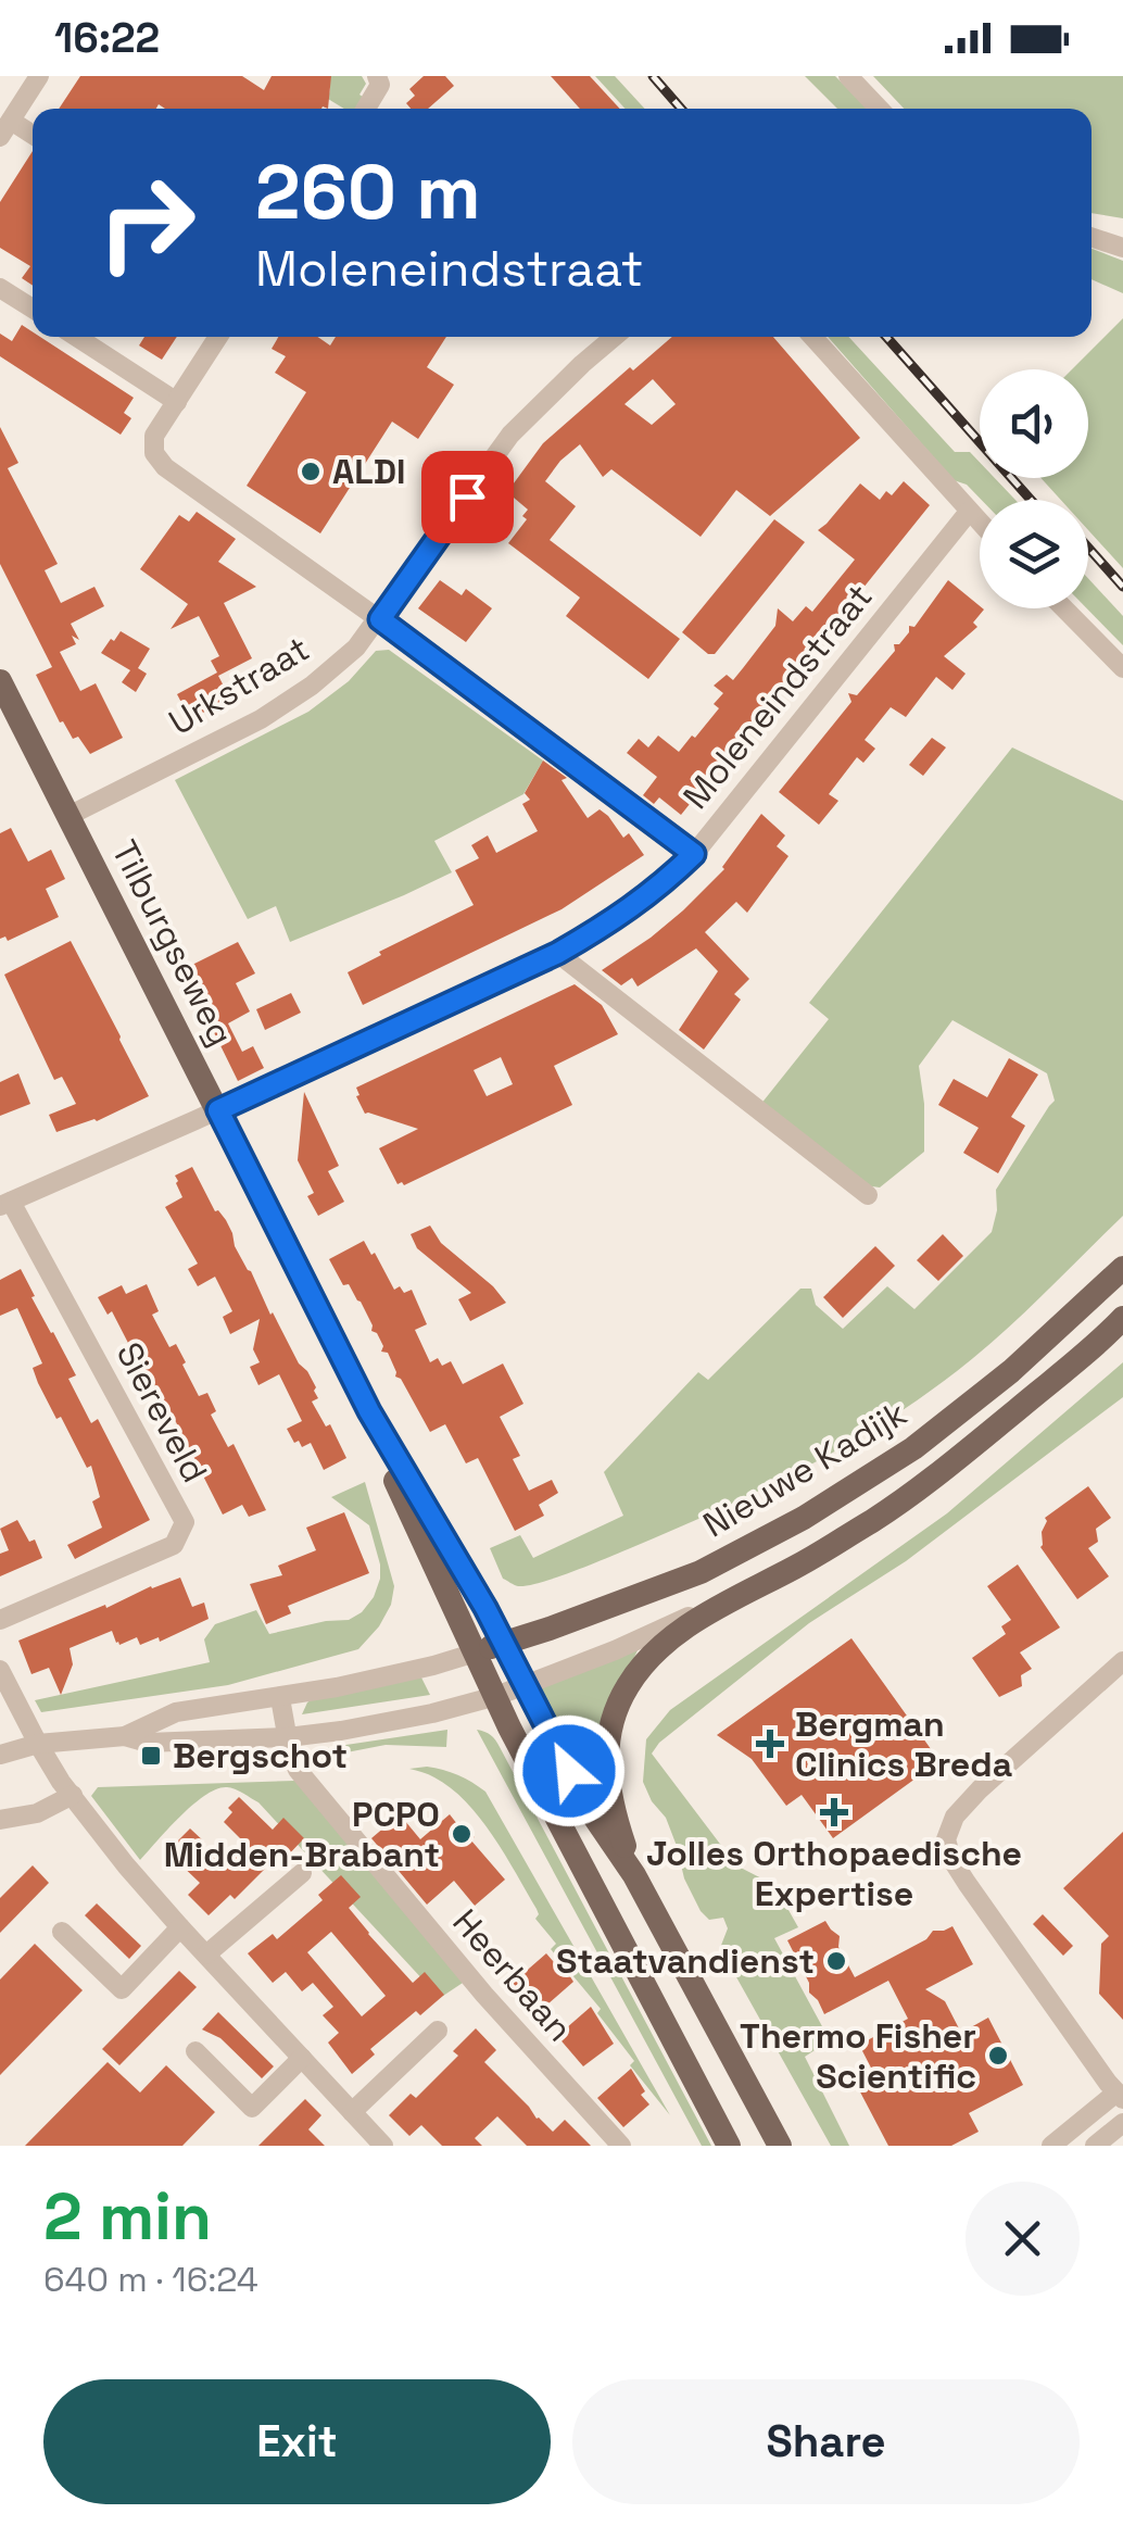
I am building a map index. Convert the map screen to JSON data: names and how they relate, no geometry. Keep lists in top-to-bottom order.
{
  "streets": {
    "main road": ["Tilburgseweg", "Nieuwe Kadijk"],
    "street": [
      "Urkstraat",
      "Moleneindstraat",
      "Siereveld",
      "Heerbaan"
    ]
  },
  "crossings": [
    ["Urkstraat", "Tilburgseweg"],
    ["Moleneindstraat", "Tilburgseweg"],
    ["Moleneindstraat", "Siereveld"],
    ["Tilburgseweg", "Nieuwe Kadijk"]
  ],
  "places": {
    "other": [
      "ALDI",
      "PCPO Midden-Brabant",
      "Staatvandienst",
      "Thermo Fisher Scientific"
    ],
    "health": ["Bergman Clinics Breda", "Jolles Orthopaedische Expertise"],
    "transit": ["Bergschot"]
  },
  "page": {
    "status": "16:22",
    "turn": ["260 m", "Moleneindstraat"],
    "heading": ["2 min", "640 m · 16:24"],
    "buttons": ["Exit", "Share"]
  }
}
